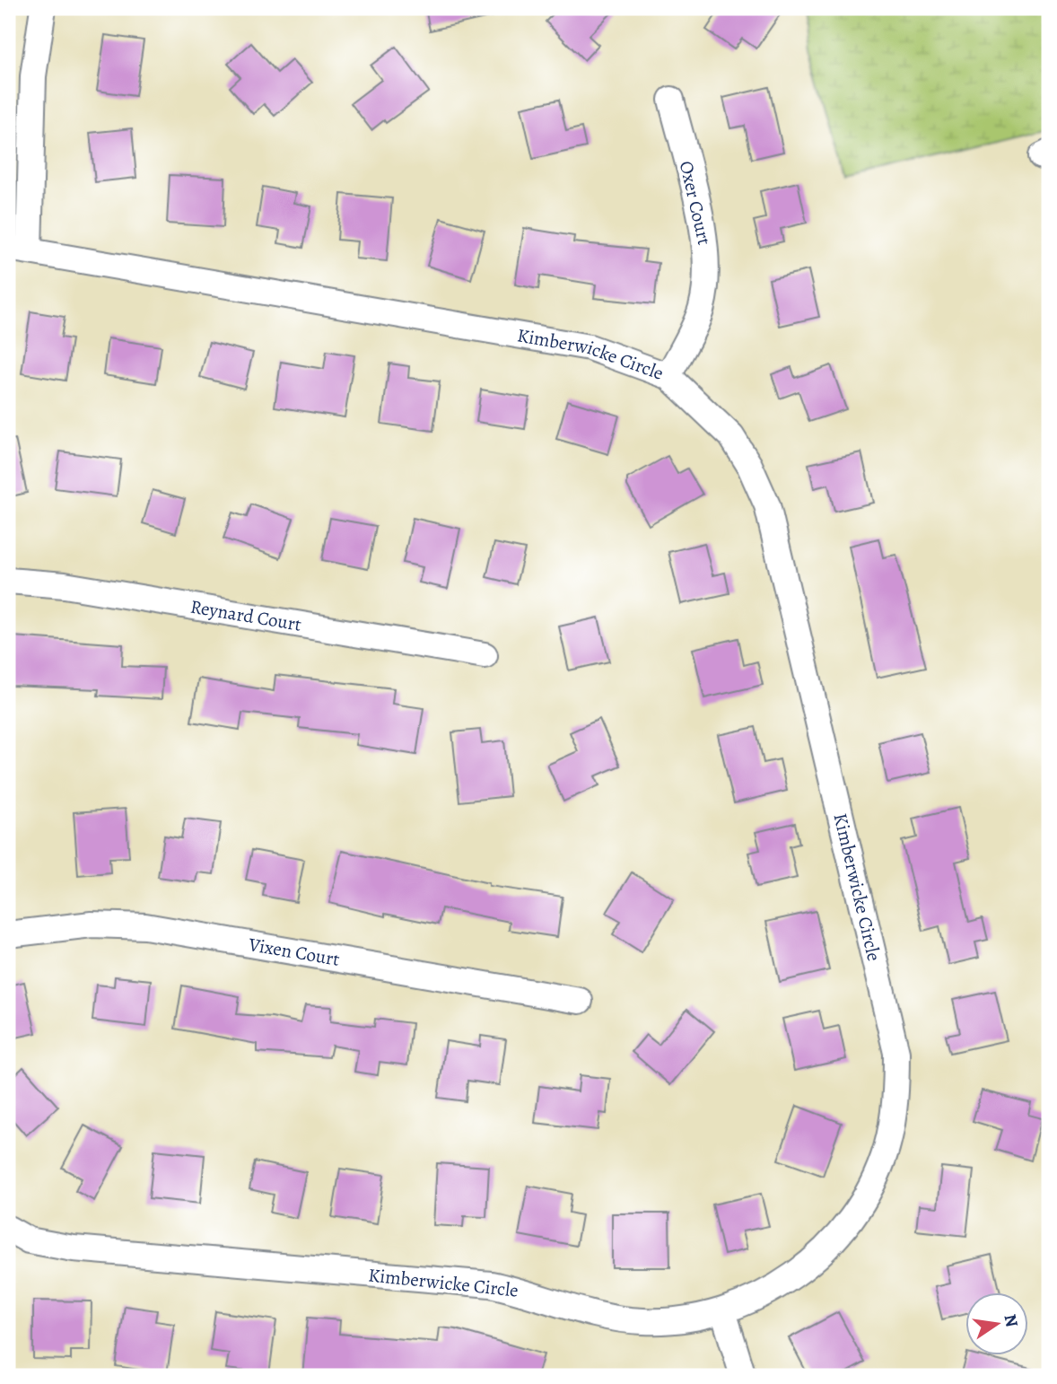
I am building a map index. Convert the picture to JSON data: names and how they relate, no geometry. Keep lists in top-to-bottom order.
{
  "streets": {
    "street": [
      "Oxer Court",
      "Kimberwicke Circle",
      "Reynard Court",
      "Vixen Court"
    ]
  },
  "crossings": [
    ["Oxer Court", "Kimberwicke Circle"]
  ],
  "north": "right"
}
